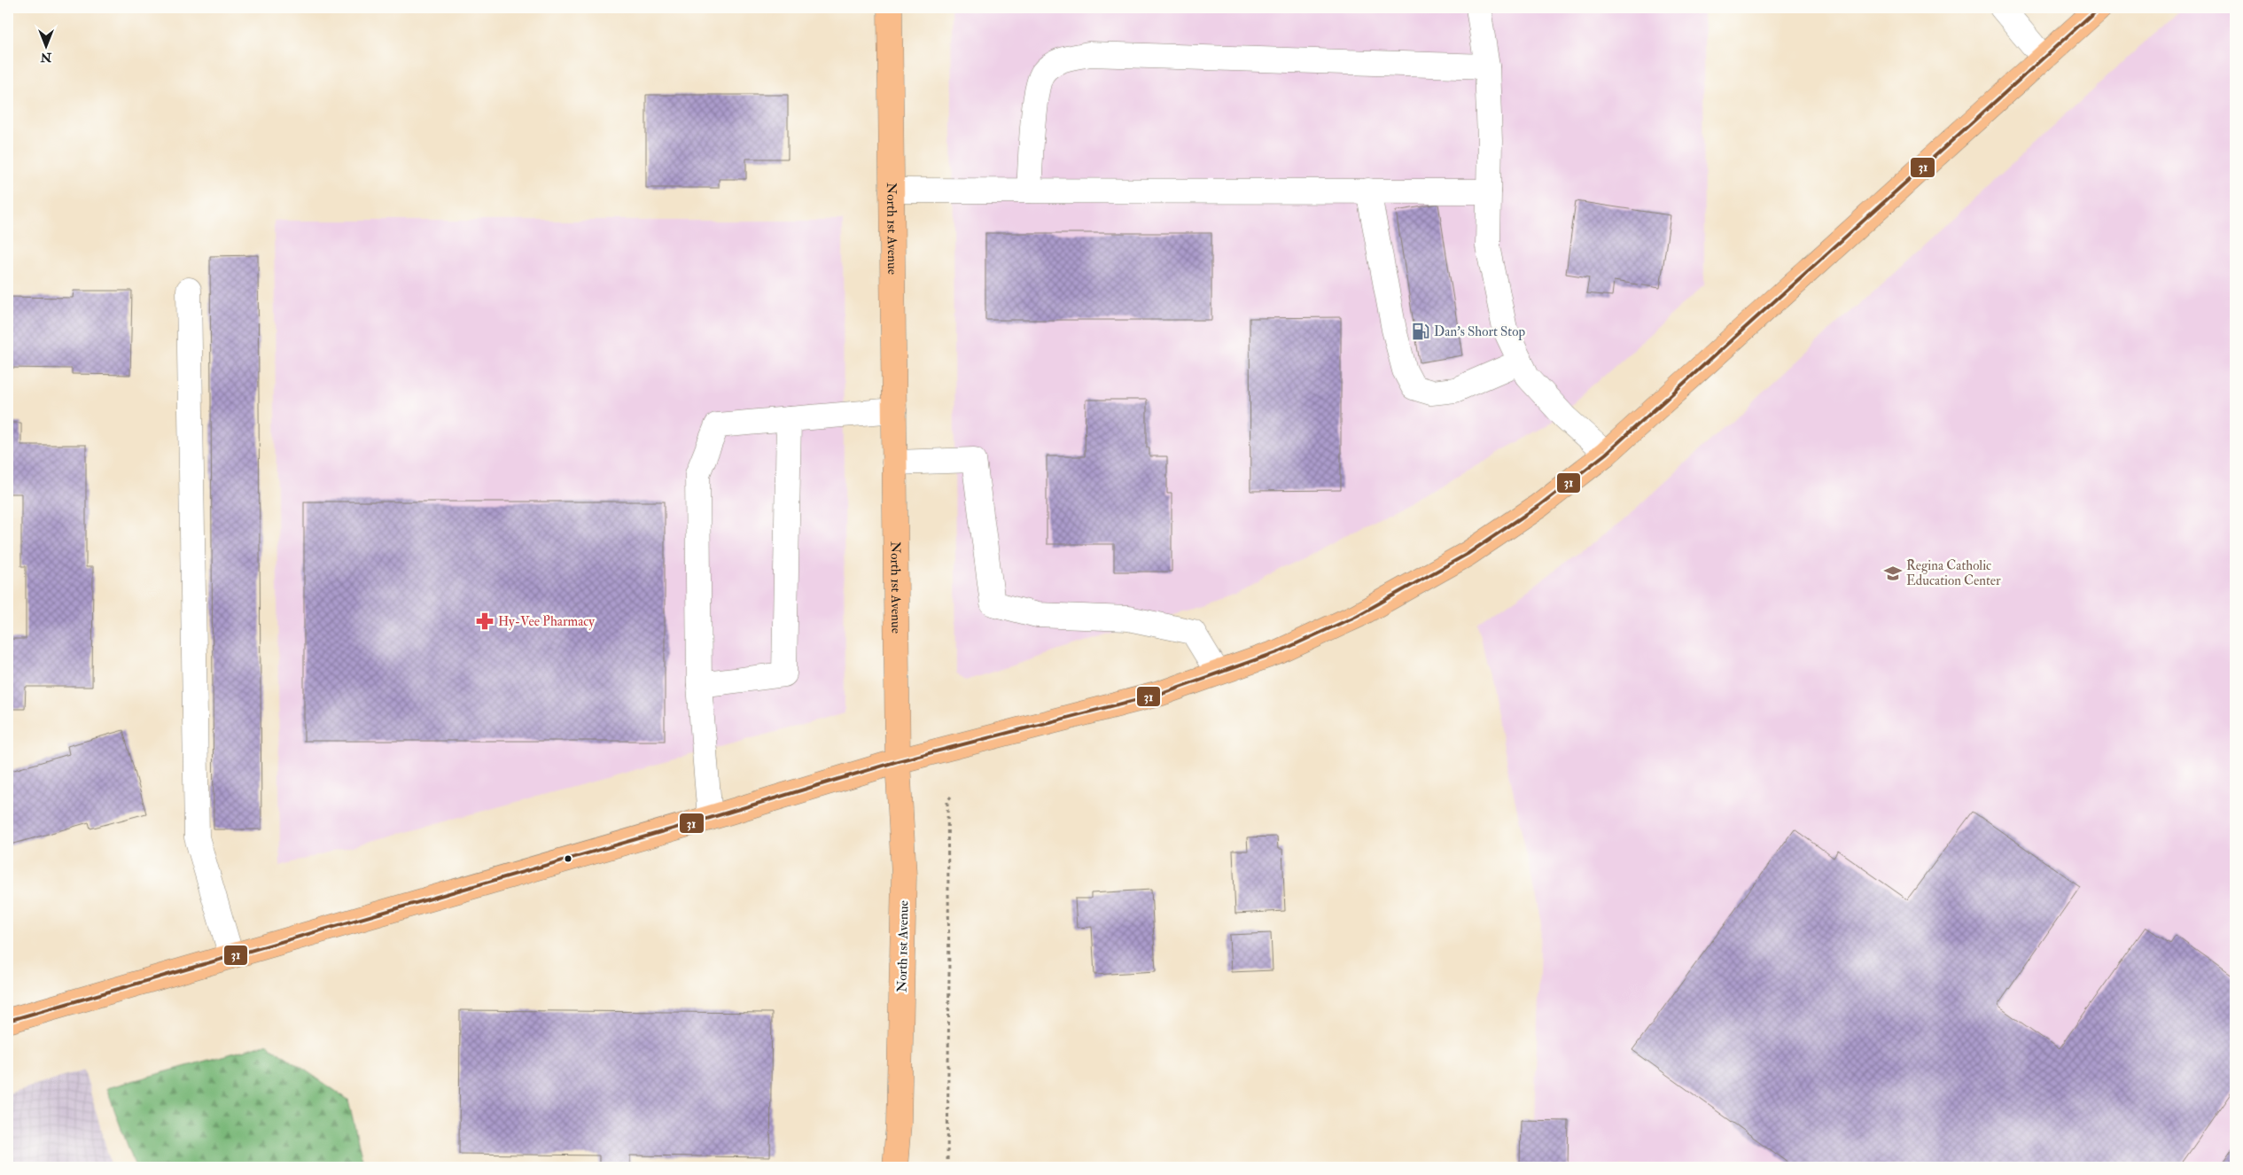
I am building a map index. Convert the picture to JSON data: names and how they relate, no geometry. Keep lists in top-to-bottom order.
{
  "streets": {
    "main road": ["North 1st Avenue"]
  },
  "places": {
    "fuel station": ["Dan's Short Stop"],
    "school or university": ["Regina Catholic Education Center"],
    "pharmacy": ["Hy-Vee Pharmacy"]
  },
  "lines": ["transit line 31"],
  "north": "bottom"
}
